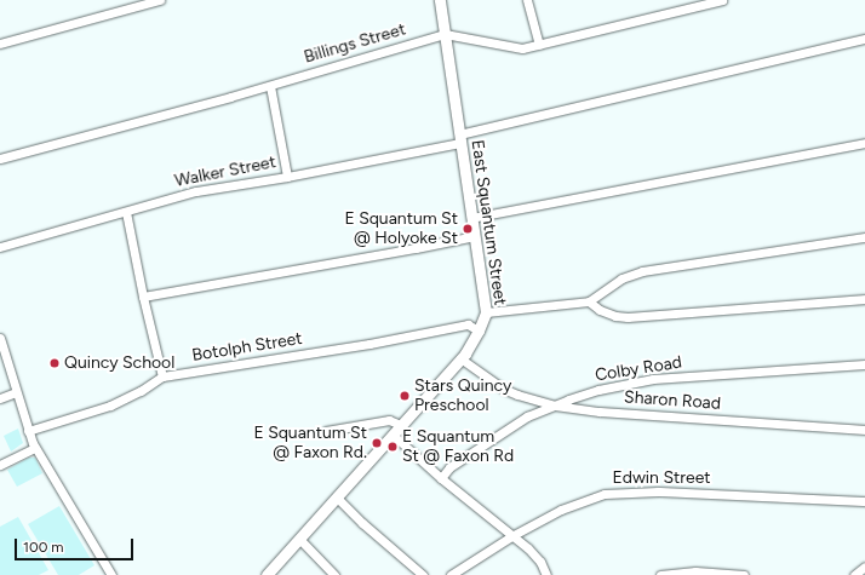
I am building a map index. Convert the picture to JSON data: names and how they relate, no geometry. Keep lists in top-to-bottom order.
{
  "streets": {
    "main road": ["East Squantum Street"],
    "street": [
      "Billings Street",
      "Walker Street",
      "Botolph Street",
      "Colby Road",
      "Sharon Road",
      "Edwin Street"
    ]
  },
  "crossings": [
    ["Billings Street", "East Squantum Street"],
    ["Walker Street", "East Squantum Street"],
    ["East Squantum Street", "Botolph Street"],
    ["East Squantum Street", "Sharon Road"],
    ["Colby Road", "Sharon Road"]
  ],
  "places": [
    "E Squantum St @ Holyoke St",
    "Quincy School",
    "Stars Quincy Preschool",
    "E Squantum St @ Faxon Rd.",
    "E Squantum St @ Faxon Rd"
  ],
  "scale_bar": "100 m"
}
